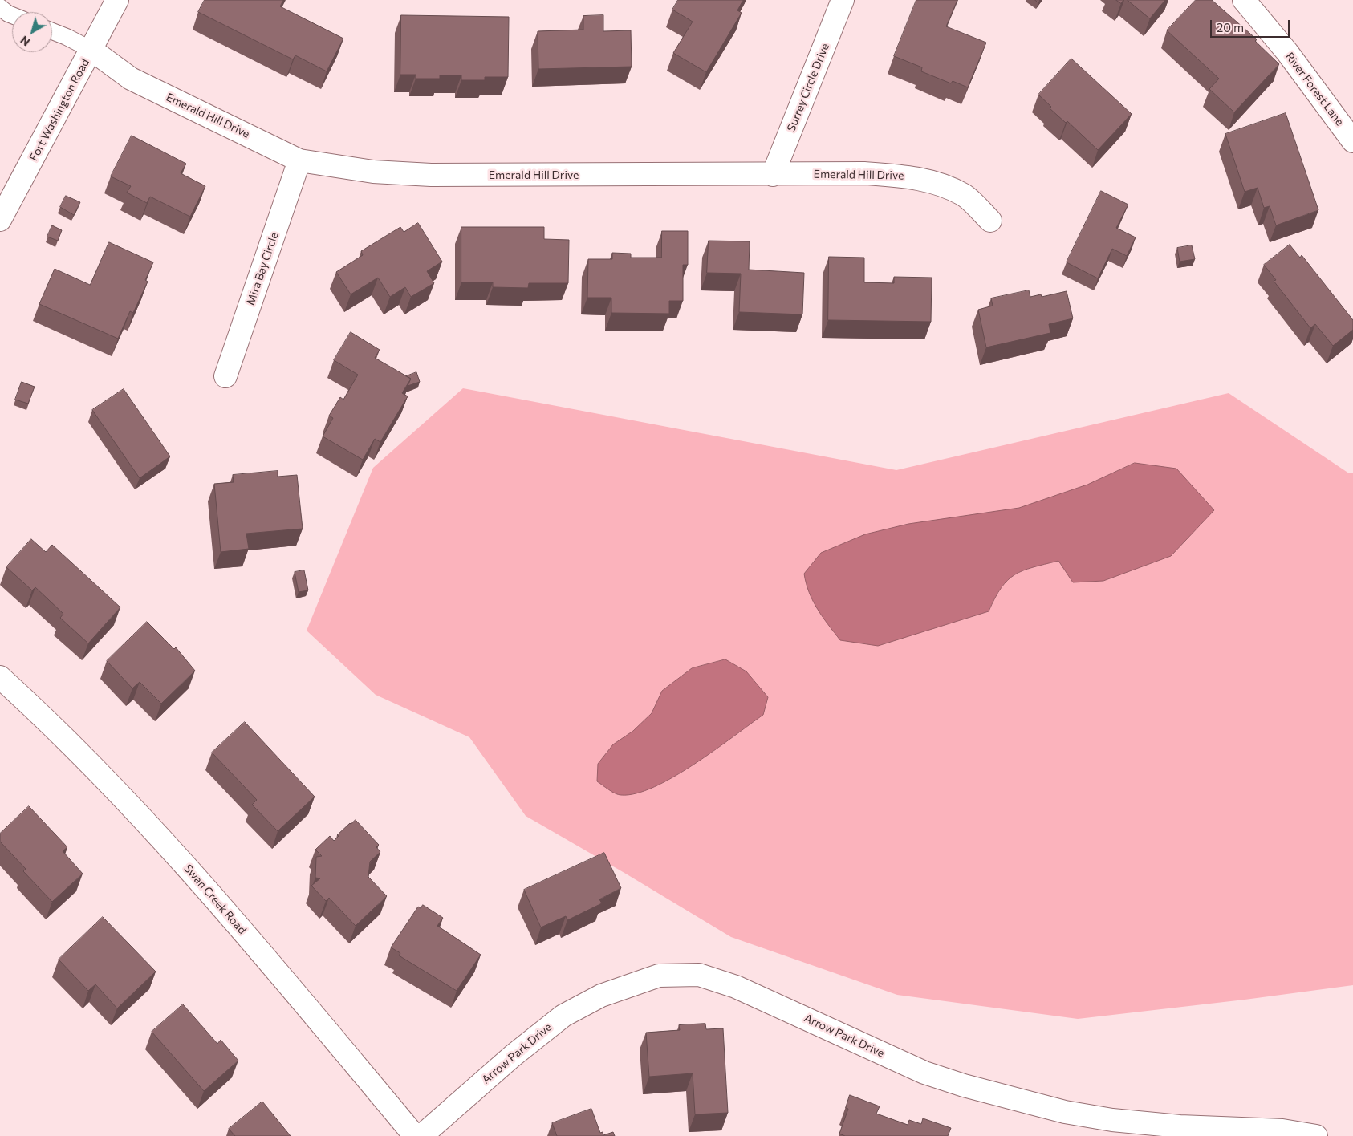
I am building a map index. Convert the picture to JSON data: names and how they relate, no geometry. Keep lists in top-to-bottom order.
{
  "streets": {
    "street": [
      "Surrey Circle Drive",
      "River Forest Lane",
      "Fort Washington Road",
      "Emerald Hill Drive",
      "Mira Bay Circle",
      "Swan Creek Road",
      "Arrow Park Drive"
    ]
  },
  "crossings": [
    ["Surrey Circle Drive", "Emerald Hill Drive"],
    ["Fort Washington Road", "Emerald Hill Drive"],
    ["Emerald Hill Drive", "Mira Bay Circle"]
  ],
  "scale_bar": "20 m",
  "north": "bottom left"
}
